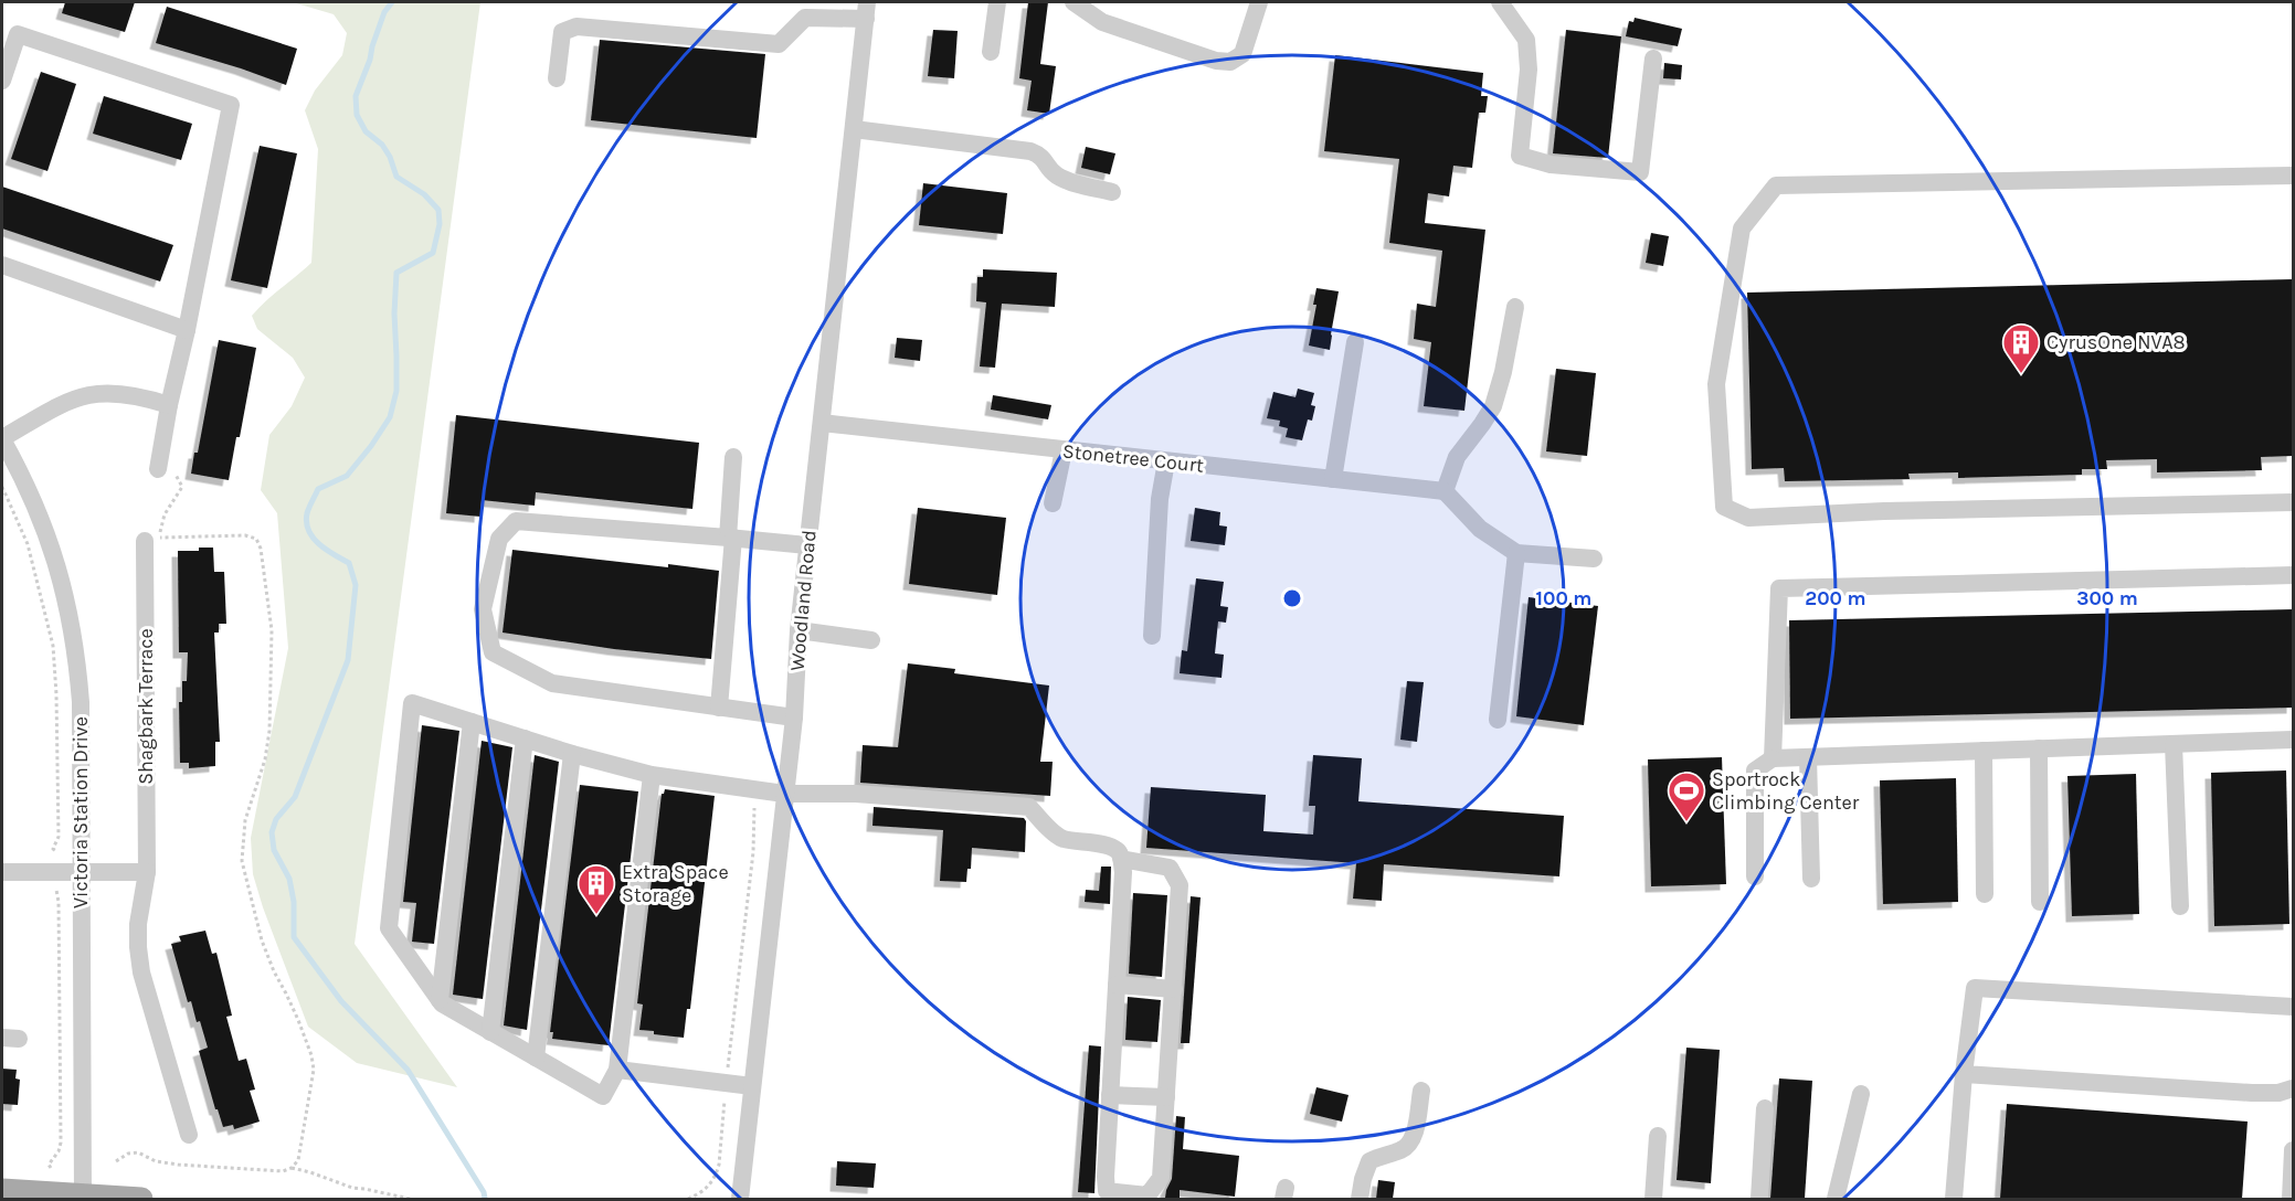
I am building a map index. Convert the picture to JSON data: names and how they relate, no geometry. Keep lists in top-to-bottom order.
{
  "streets": {
    "street": [
      "Stonetree Court",
      "Woodland Road",
      "Shagbark Terrace",
      "Victoria Station Drive"
    ]
  },
  "crossings": [
    ["Stonetree Court", "Woodland Road"]
  ],
  "places": {
    "building": ["CyrusOne NVA8", "Extra Space Storage"],
    "sports": ["Sportrock Climbing Center"]
  },
  "rings": ["100 m", "200 m", "300 m"]
}
